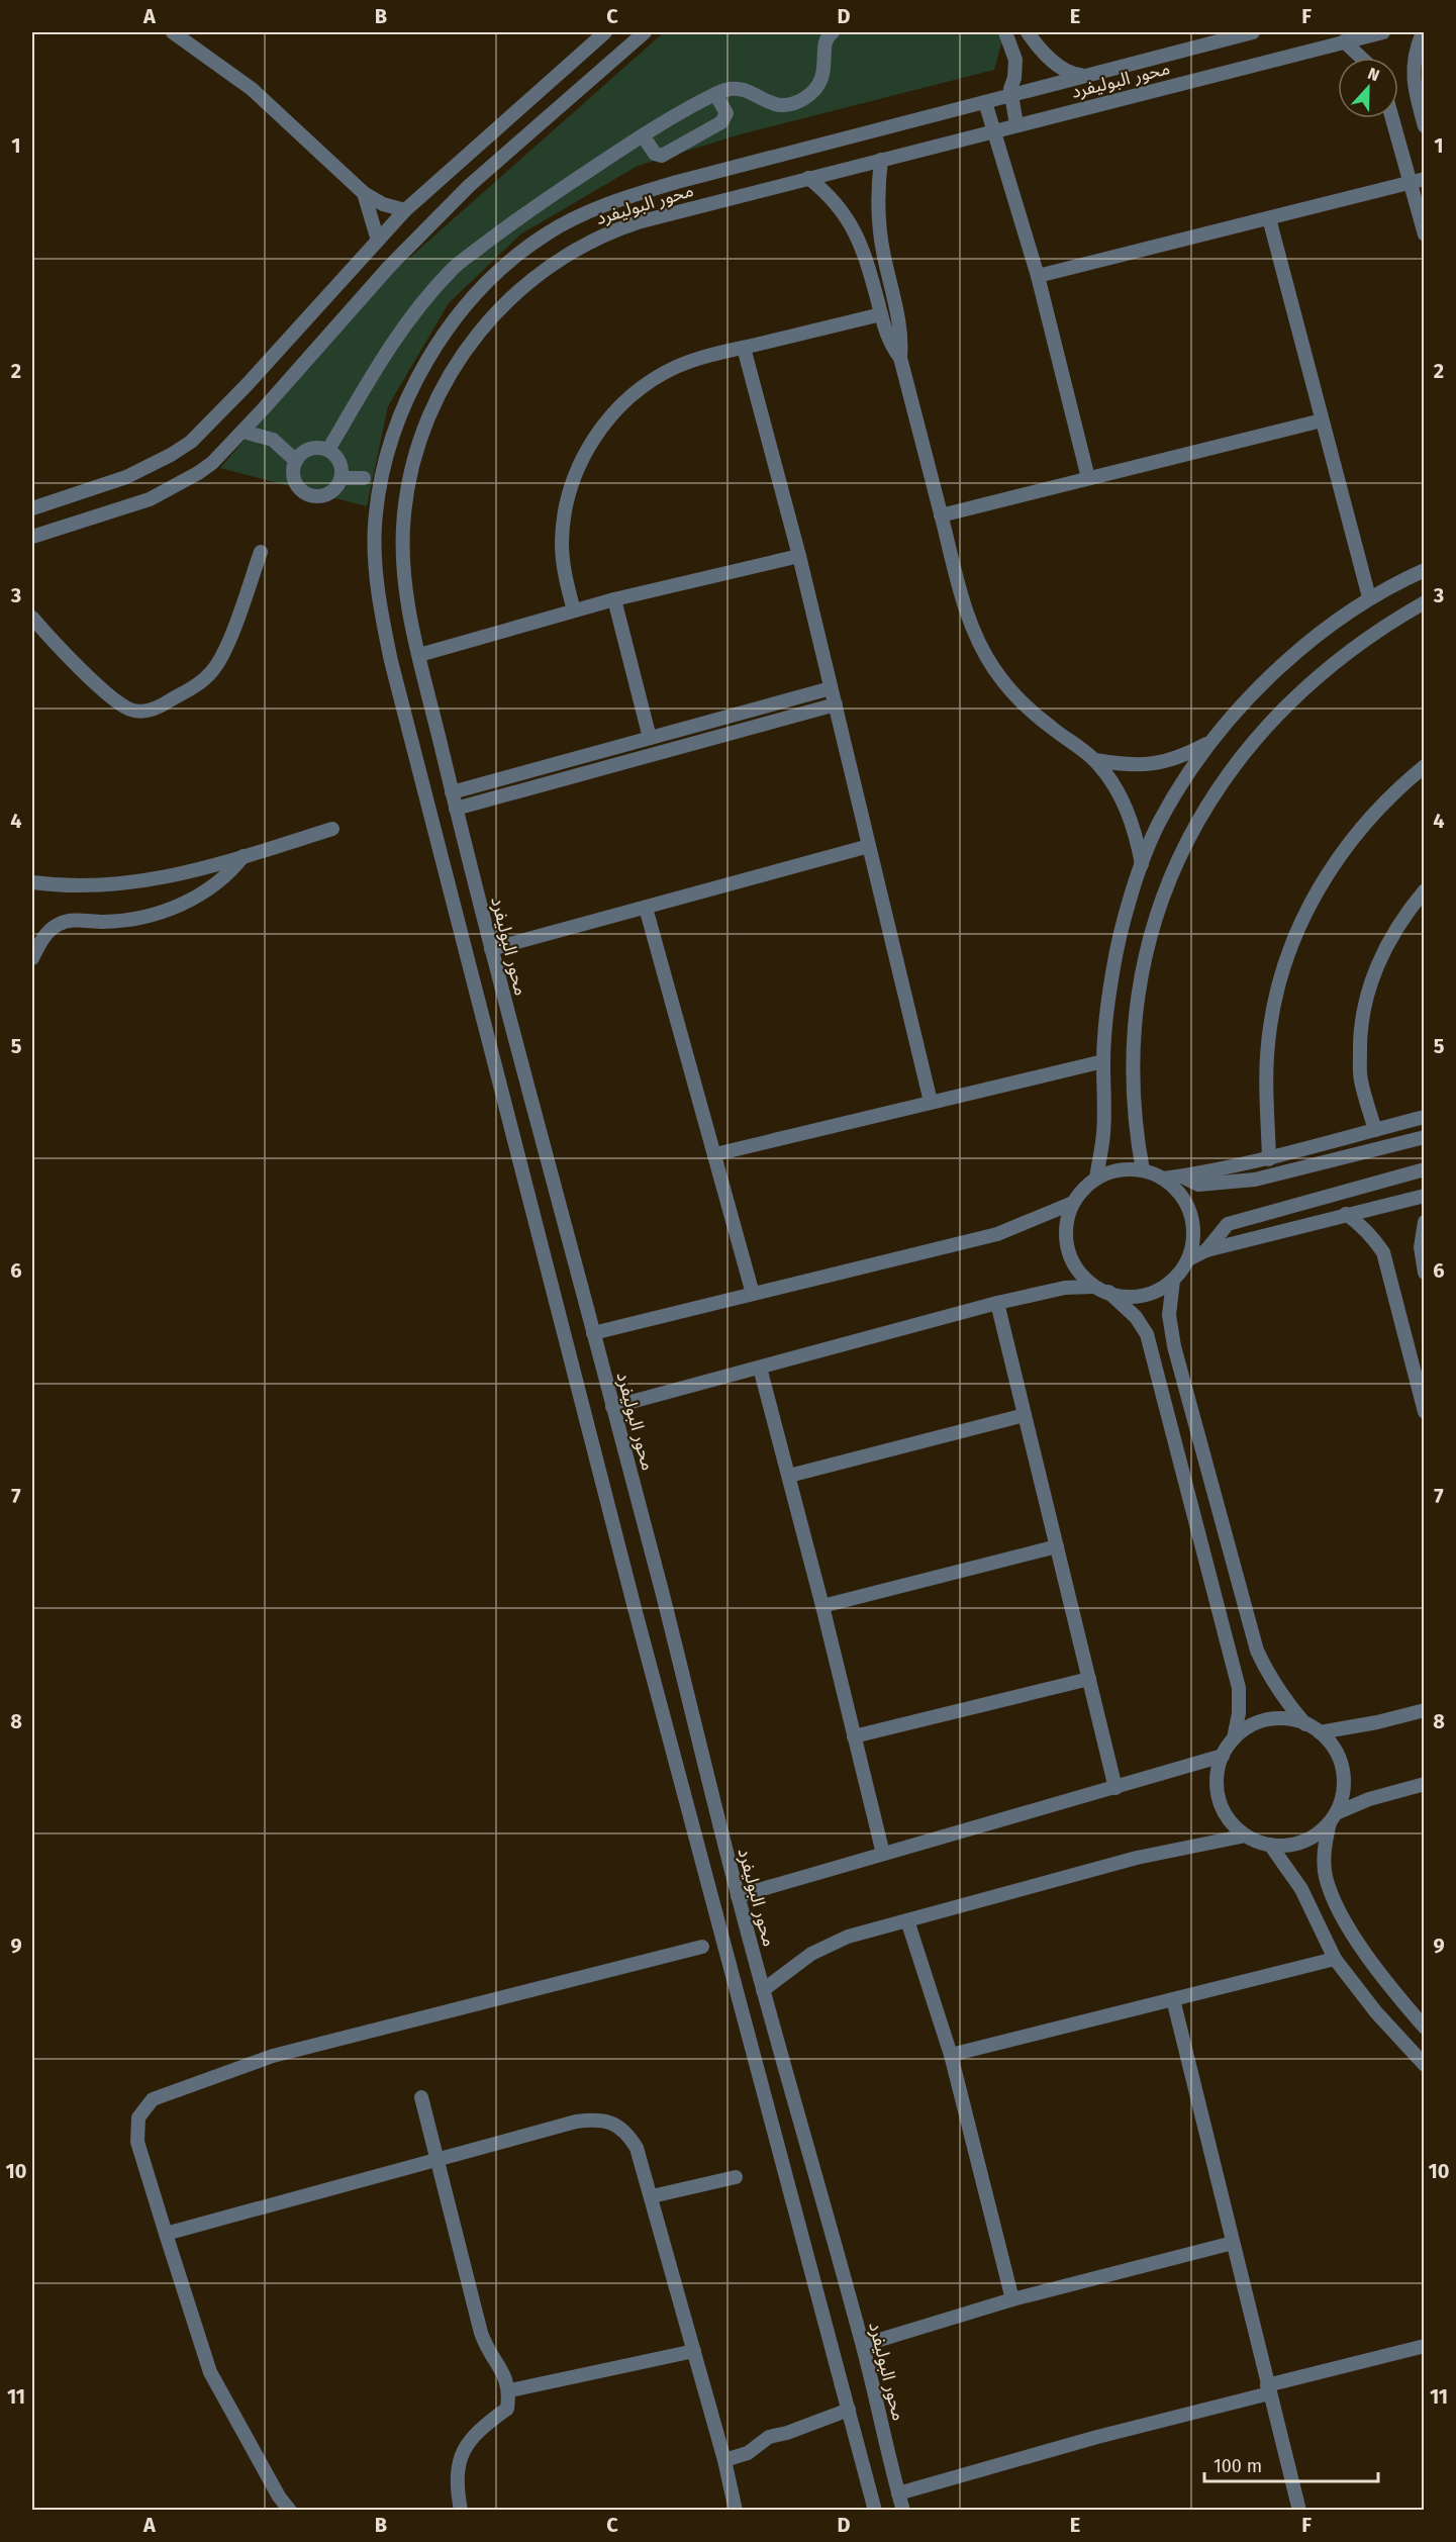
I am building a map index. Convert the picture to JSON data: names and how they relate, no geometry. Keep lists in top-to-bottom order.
{
  "streets": {
    "street": ["محور البوليفرد"]
  },
  "scale_bar": "100 m",
  "north": "top",
  "grid": {
    "columns": [
      "A",
      "B",
      "C",
      "D",
      "E",
      "F"
    ],
    "rows": [
      "1",
      "2",
      "3",
      "4",
      "5",
      "6",
      "7",
      "8",
      "9",
      "10",
      "11"
    ]
  }
}
